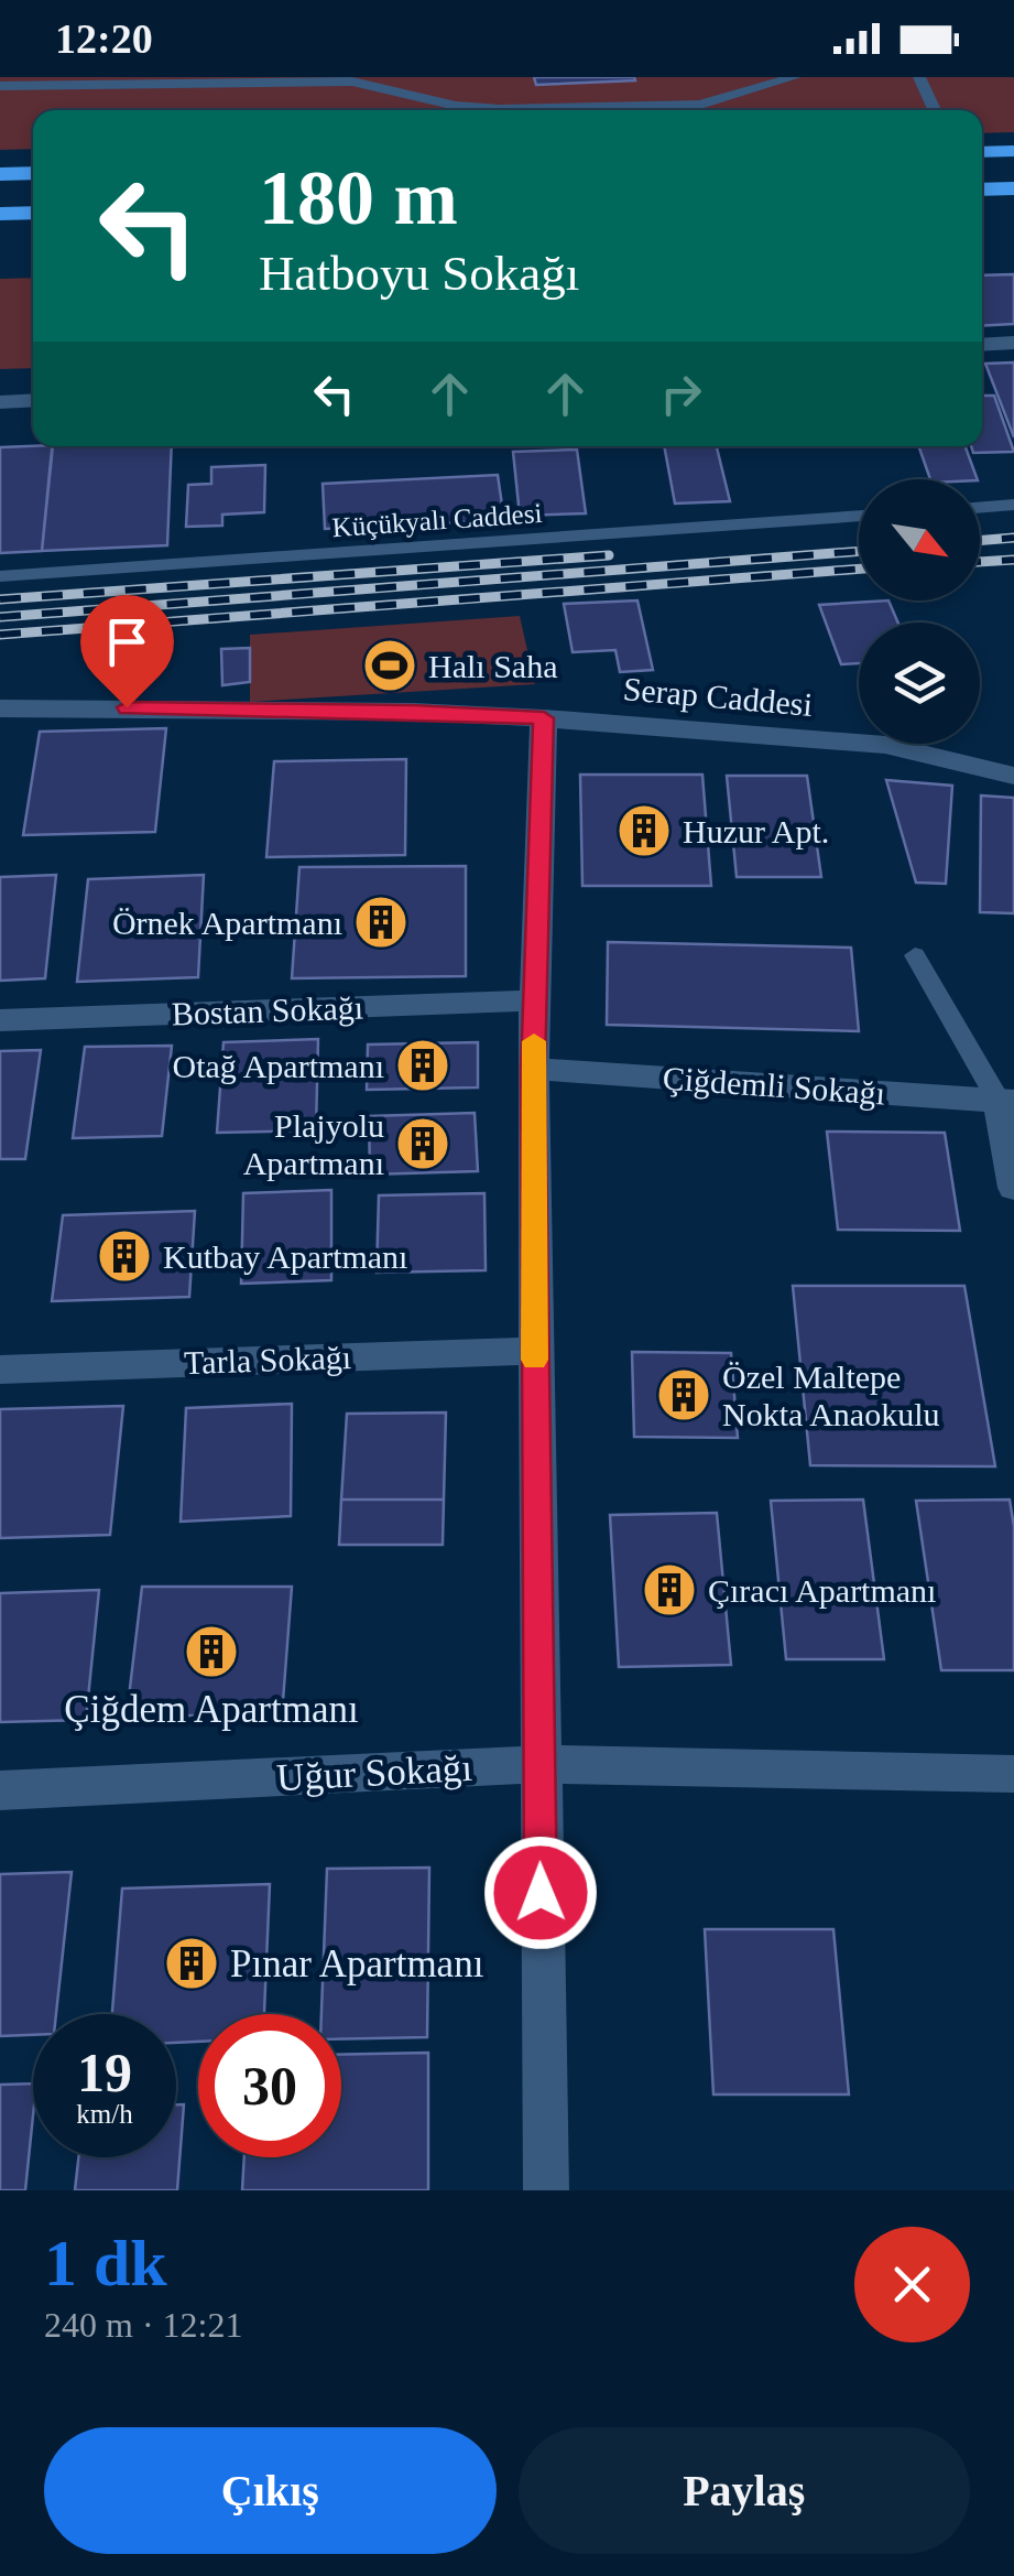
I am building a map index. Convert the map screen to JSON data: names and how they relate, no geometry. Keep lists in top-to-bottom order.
{
  "streets": {
    "street": [
      "Serap Caddesi",
      "Bostan Sokağı",
      "Çiğdemli Sokağı",
      "Tarla Sokağı",
      "Uğur Sokağı"
    ],
    "lane": ["Küçükyalı Caddesi"]
  },
  "places": {
    "sports": ["Halı Saha"],
    "building": [
      "Huzur Apt.",
      "Örnek Apartmanı",
      "Otağ Apartmanı",
      "Plajyolu Apartmanı",
      "Kutbay Apartmanı",
      "Özel Maltepe Nokta Anaokulu",
      "Çıracı Apartmanı",
      "Çiğdem Apartmanı",
      "Pınar Apartmanı"
    ]
  },
  "north": "bottom right",
  "page": {
    "status": "12:20",
    "turn": ["180 m", "Hatboyu Sokağı"],
    "speed": "19 km/h",
    "limit": "30",
    "heading": ["1 dk", "240 m · 12:21"],
    "buttons": ["Çıkış", "Paylaş"]
  }
}
